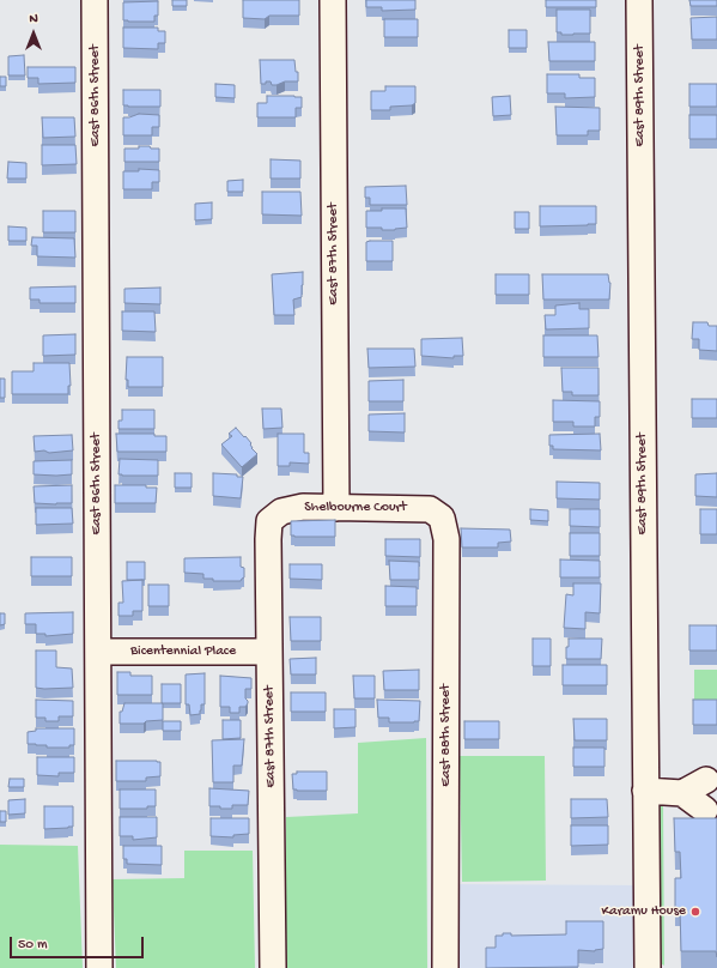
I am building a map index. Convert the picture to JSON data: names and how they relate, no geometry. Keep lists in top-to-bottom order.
{
  "streets": {
    "street": [
      "East 86th Street",
      "East 89th Street",
      "East 87th Street",
      "Shelbourne Court",
      "Bicentennial Place",
      "East 88th Street"
    ]
  },
  "crossings": [
    ["East 86th Street", "Bicentennial Place"],
    ["East 87th Street", "Shelbourne Court"],
    ["East 87th Street", "Bicentennial Place"],
    ["Shelbourne Court", "East 88th Street"]
  ],
  "places": ["Karamu House"],
  "scale_bar": "50 m",
  "north": "top"
}
